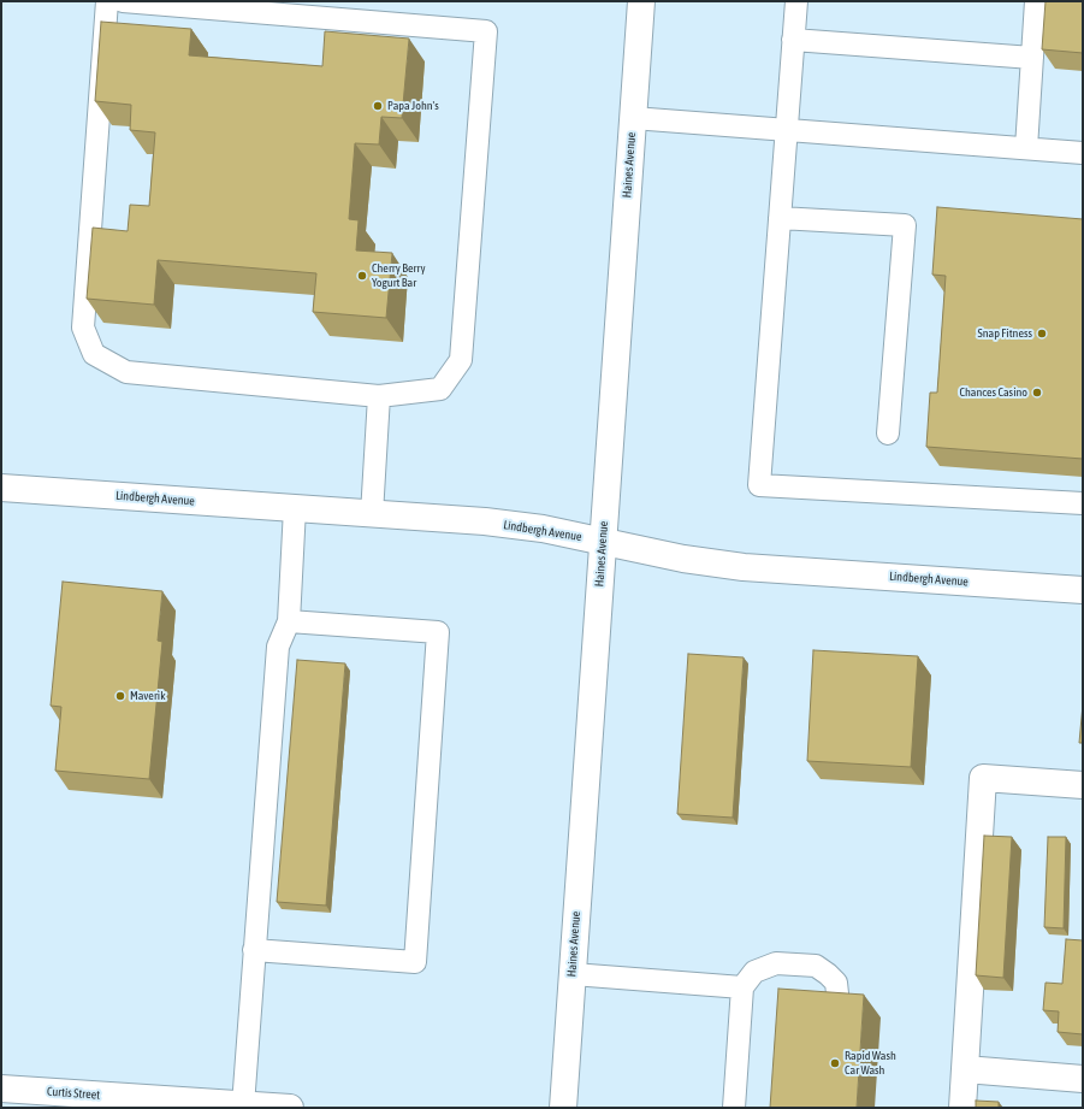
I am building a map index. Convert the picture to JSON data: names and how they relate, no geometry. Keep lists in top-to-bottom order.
{
  "streets": {
    "street": ["Haines Avenue", "Lindbergh Avenue", "Curtis Street"]
  },
  "crossings": [
    ["Haines Avenue", "Lindbergh Avenue"]
  ],
  "places": [
    "Papa John's",
    "Cherry Berry Yogurt Bar",
    "Snap Fitness",
    "Chances Casino",
    "Maverik",
    "Rapid Wash Car Wash"
  ]
}
